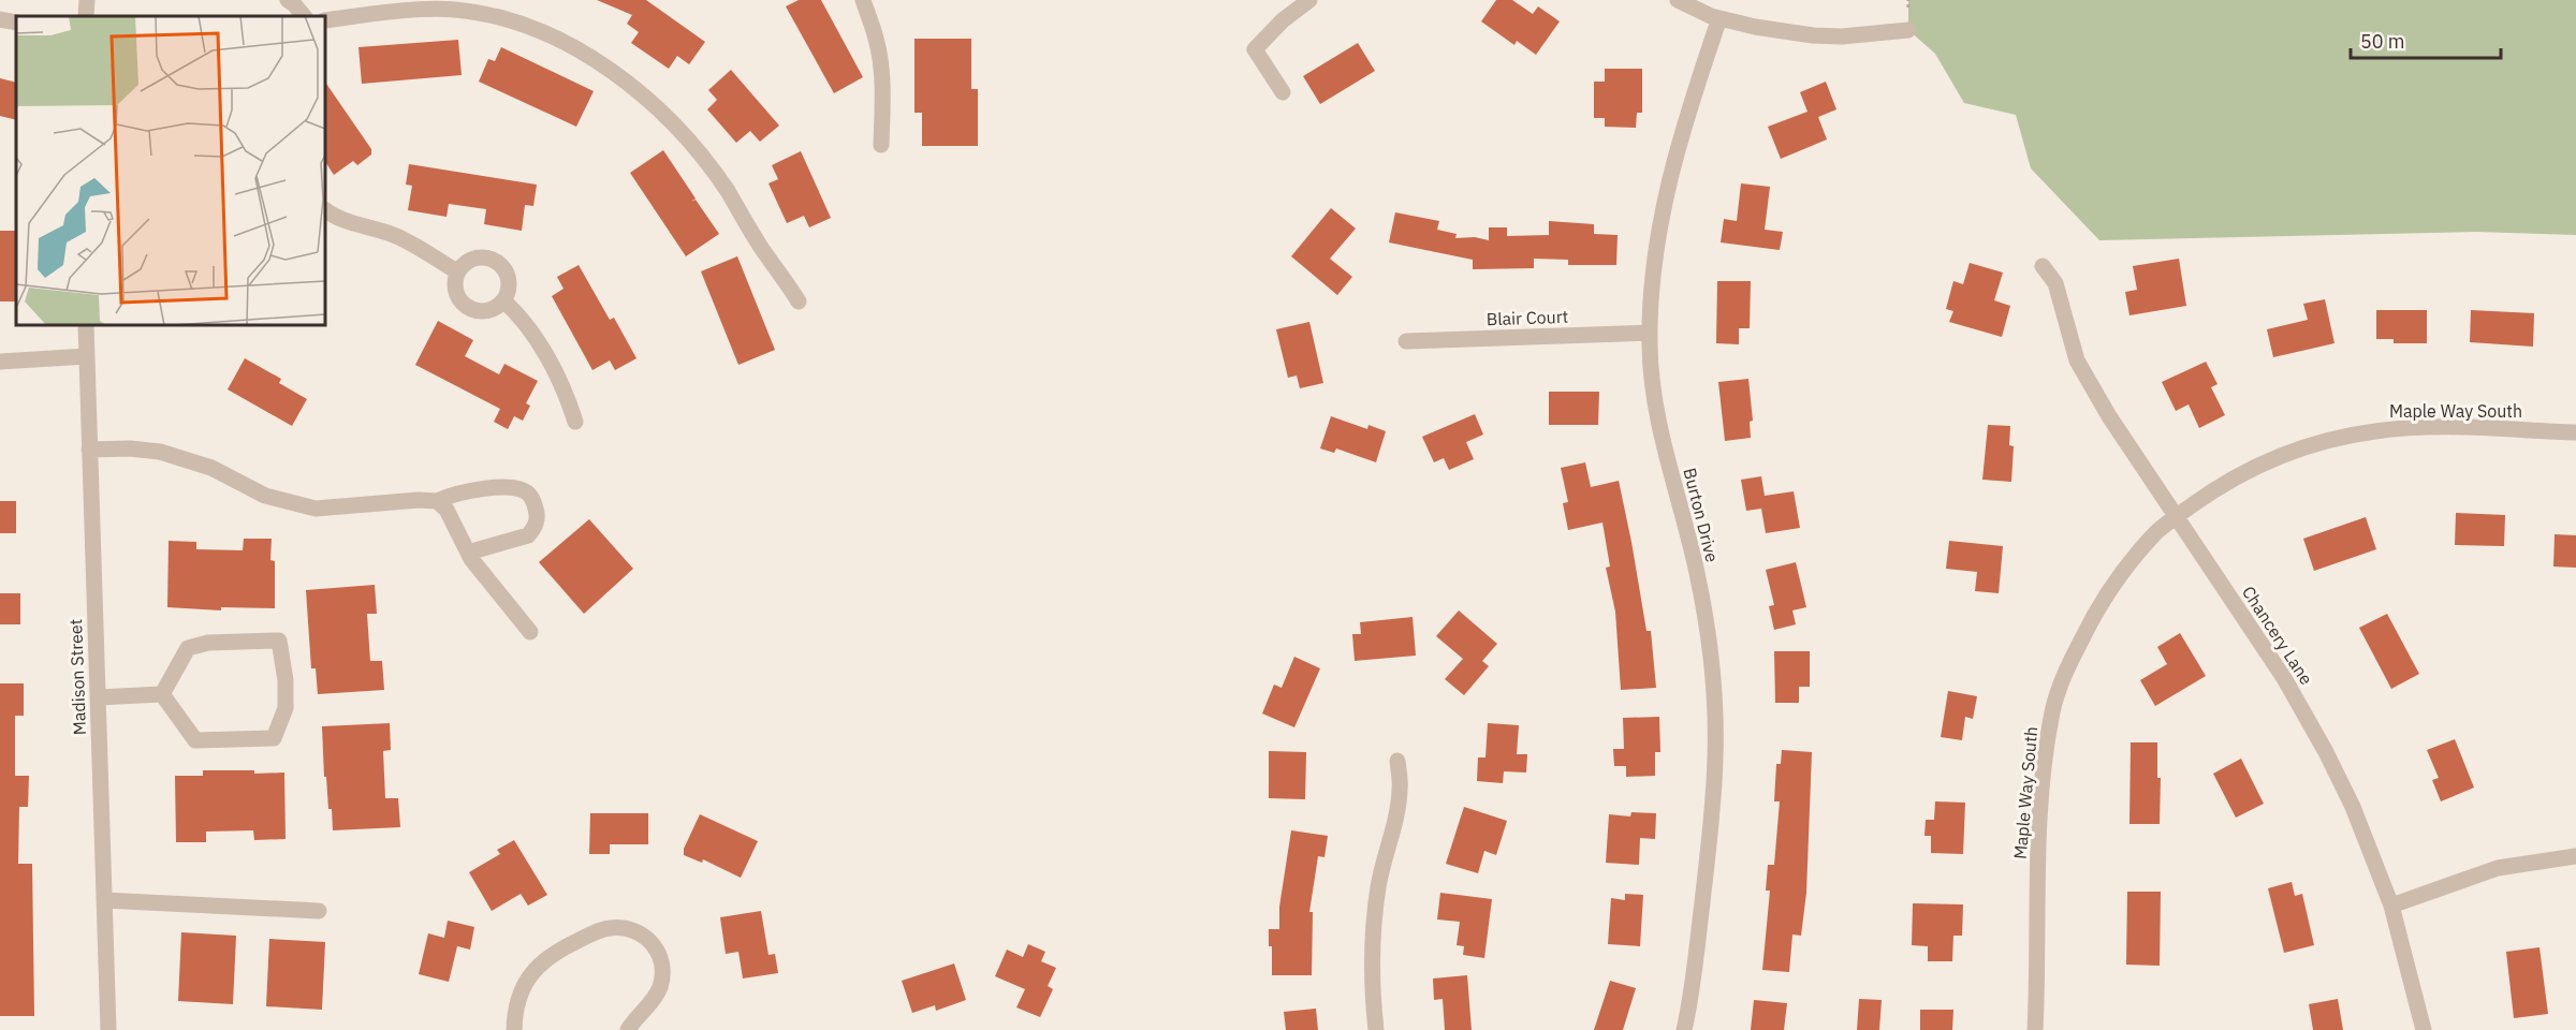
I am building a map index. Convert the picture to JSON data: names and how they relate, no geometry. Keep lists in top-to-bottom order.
{
  "streets": {
    "street": [
      "Blair Court",
      "Maple Way South",
      "Burton Drive",
      "Chancery Lane",
      "Madison Street"
    ]
  },
  "crossings": [
    ["Blair Court", "Burton Drive"],
    ["Maple Way South", "Chancery Lane"]
  ],
  "scale_bar": "50 m"
}
